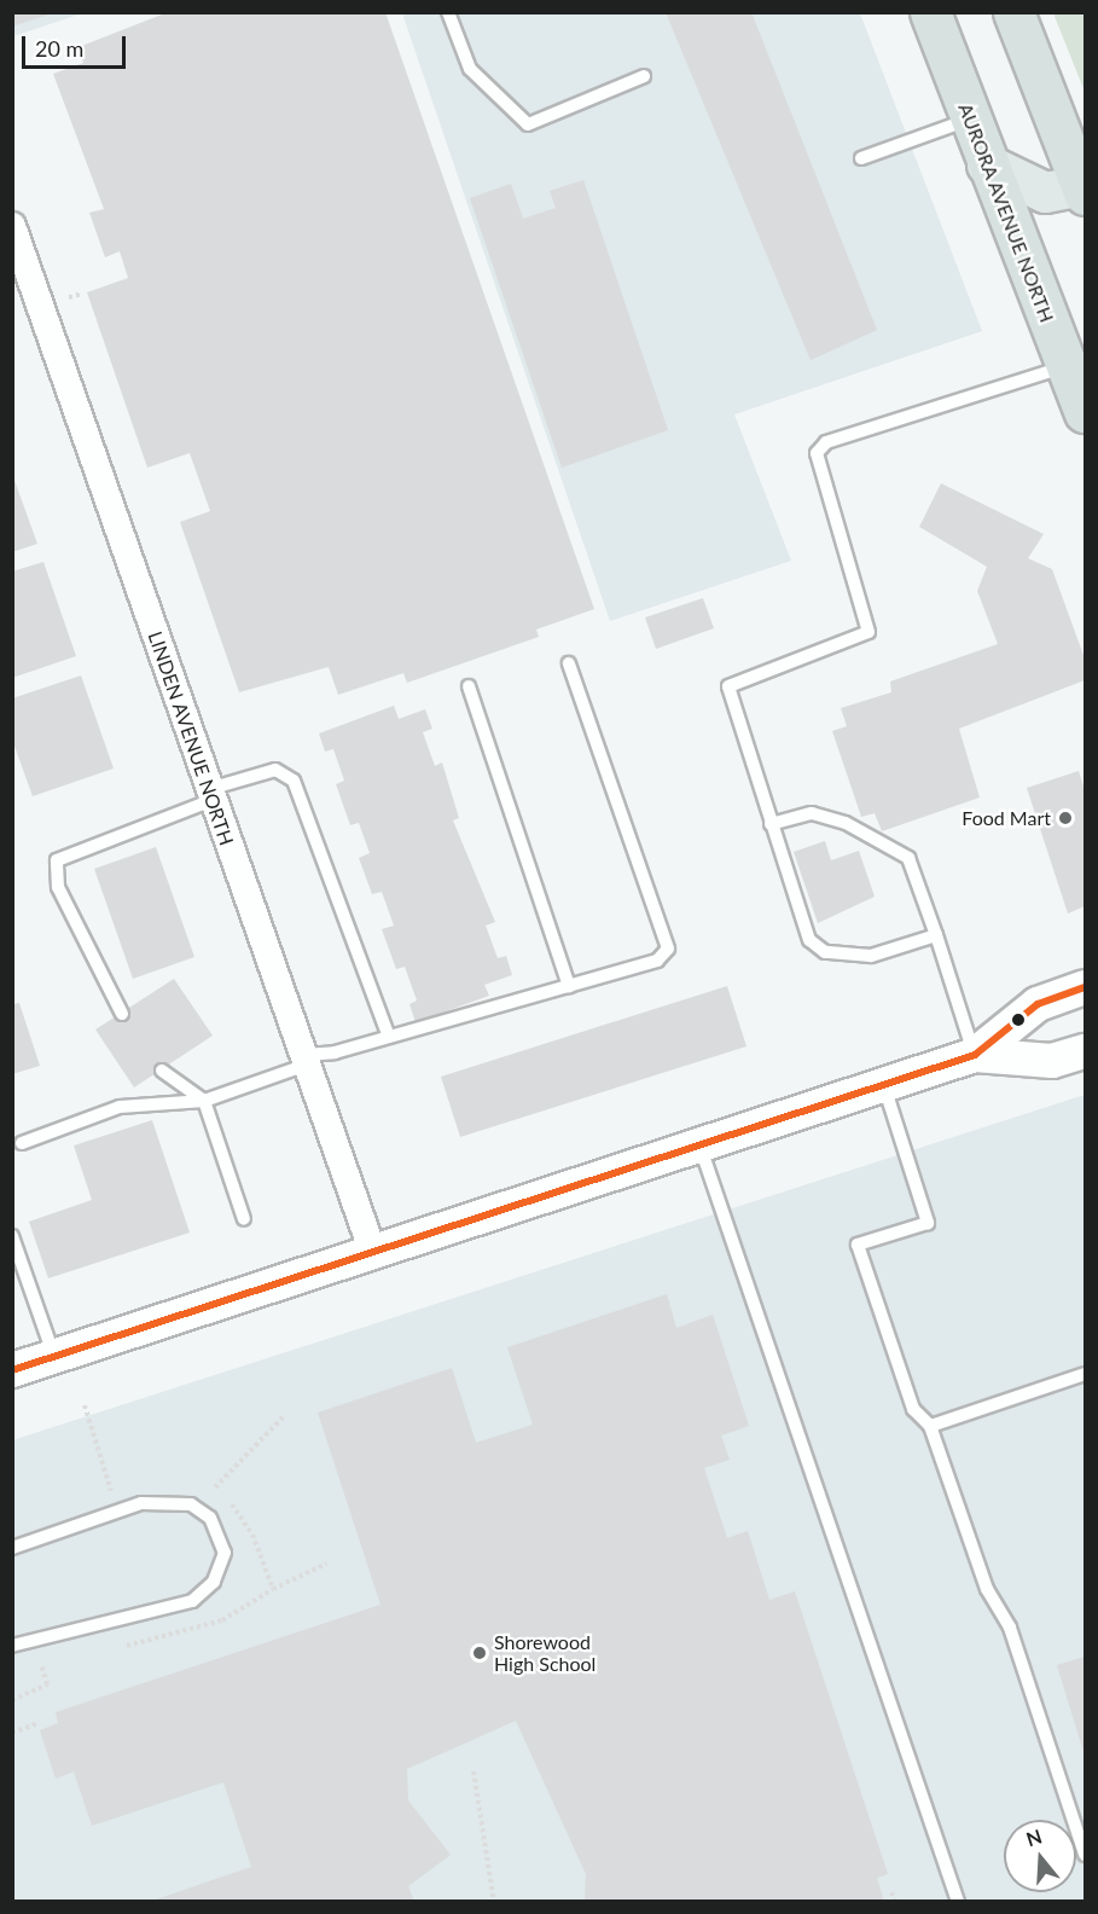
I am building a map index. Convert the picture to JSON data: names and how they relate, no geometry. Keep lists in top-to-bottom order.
{
  "streets": {
    "highway": ["AURORA AVENUE NORTH"],
    "street": ["LINDEN AVENUE NORTH"]
  },
  "places": ["Food Mart", "Shorewood High School"],
  "scale_bar": "20 m",
  "north": "top"
}
